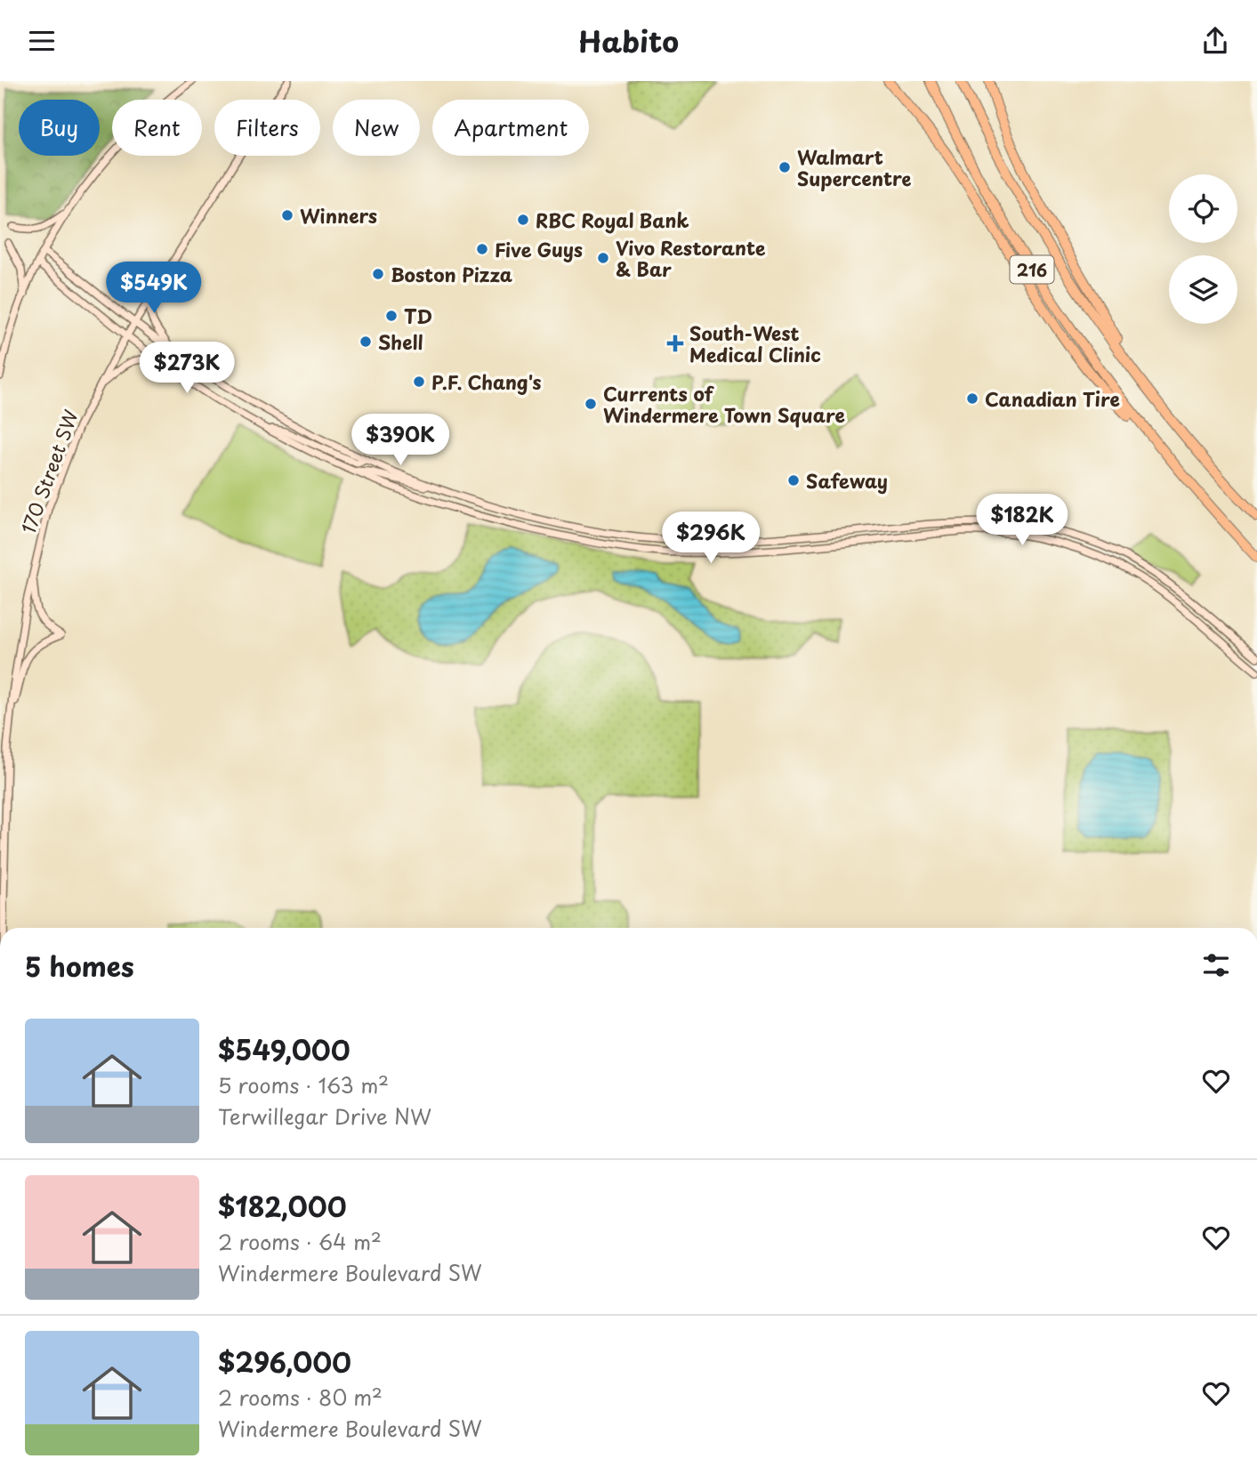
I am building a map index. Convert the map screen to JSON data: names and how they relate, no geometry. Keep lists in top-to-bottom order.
{
  "streets": {
    "highway": ["216"],
    "main road": ["170 Street SW"]
  },
  "places": {
    "other": [
      "Walmart Supercentre",
      "Winners",
      "RBC Royal Bank",
      "Five Guys",
      "Vivo Restorante & Bar",
      "Boston Pizza",
      "TD",
      "Shell",
      "P.F. Chang's",
      "Canadian Tire",
      "Currents of Windermere Town Square",
      "Safeway"
    ],
    "health": ["South-West Medical Clinic"]
  },
  "page": {
    "header": "Habito",
    "chip": [
      "Buy",
      "Rent",
      "Filters",
      "New",
      "Apartment"
    ],
    "price": [
      "$549K",
      "$273K",
      "$390K",
      "$182K",
      "$296K"
    ],
    "heading": "5 homes",
    "list": [
      {
        "name": "$549,000",
        "note": "5 rooms · 163 m² · Terwillegar Drive NW"
      },
      {
        "name": "$182,000",
        "note": "2 rooms · 64 m² · Windermere Boulevard SW"
      },
      {
        "name": "$296,000",
        "note": "2 rooms · 80 m² · Windermere Boulevard SW"
      }
    ]
  }
}
